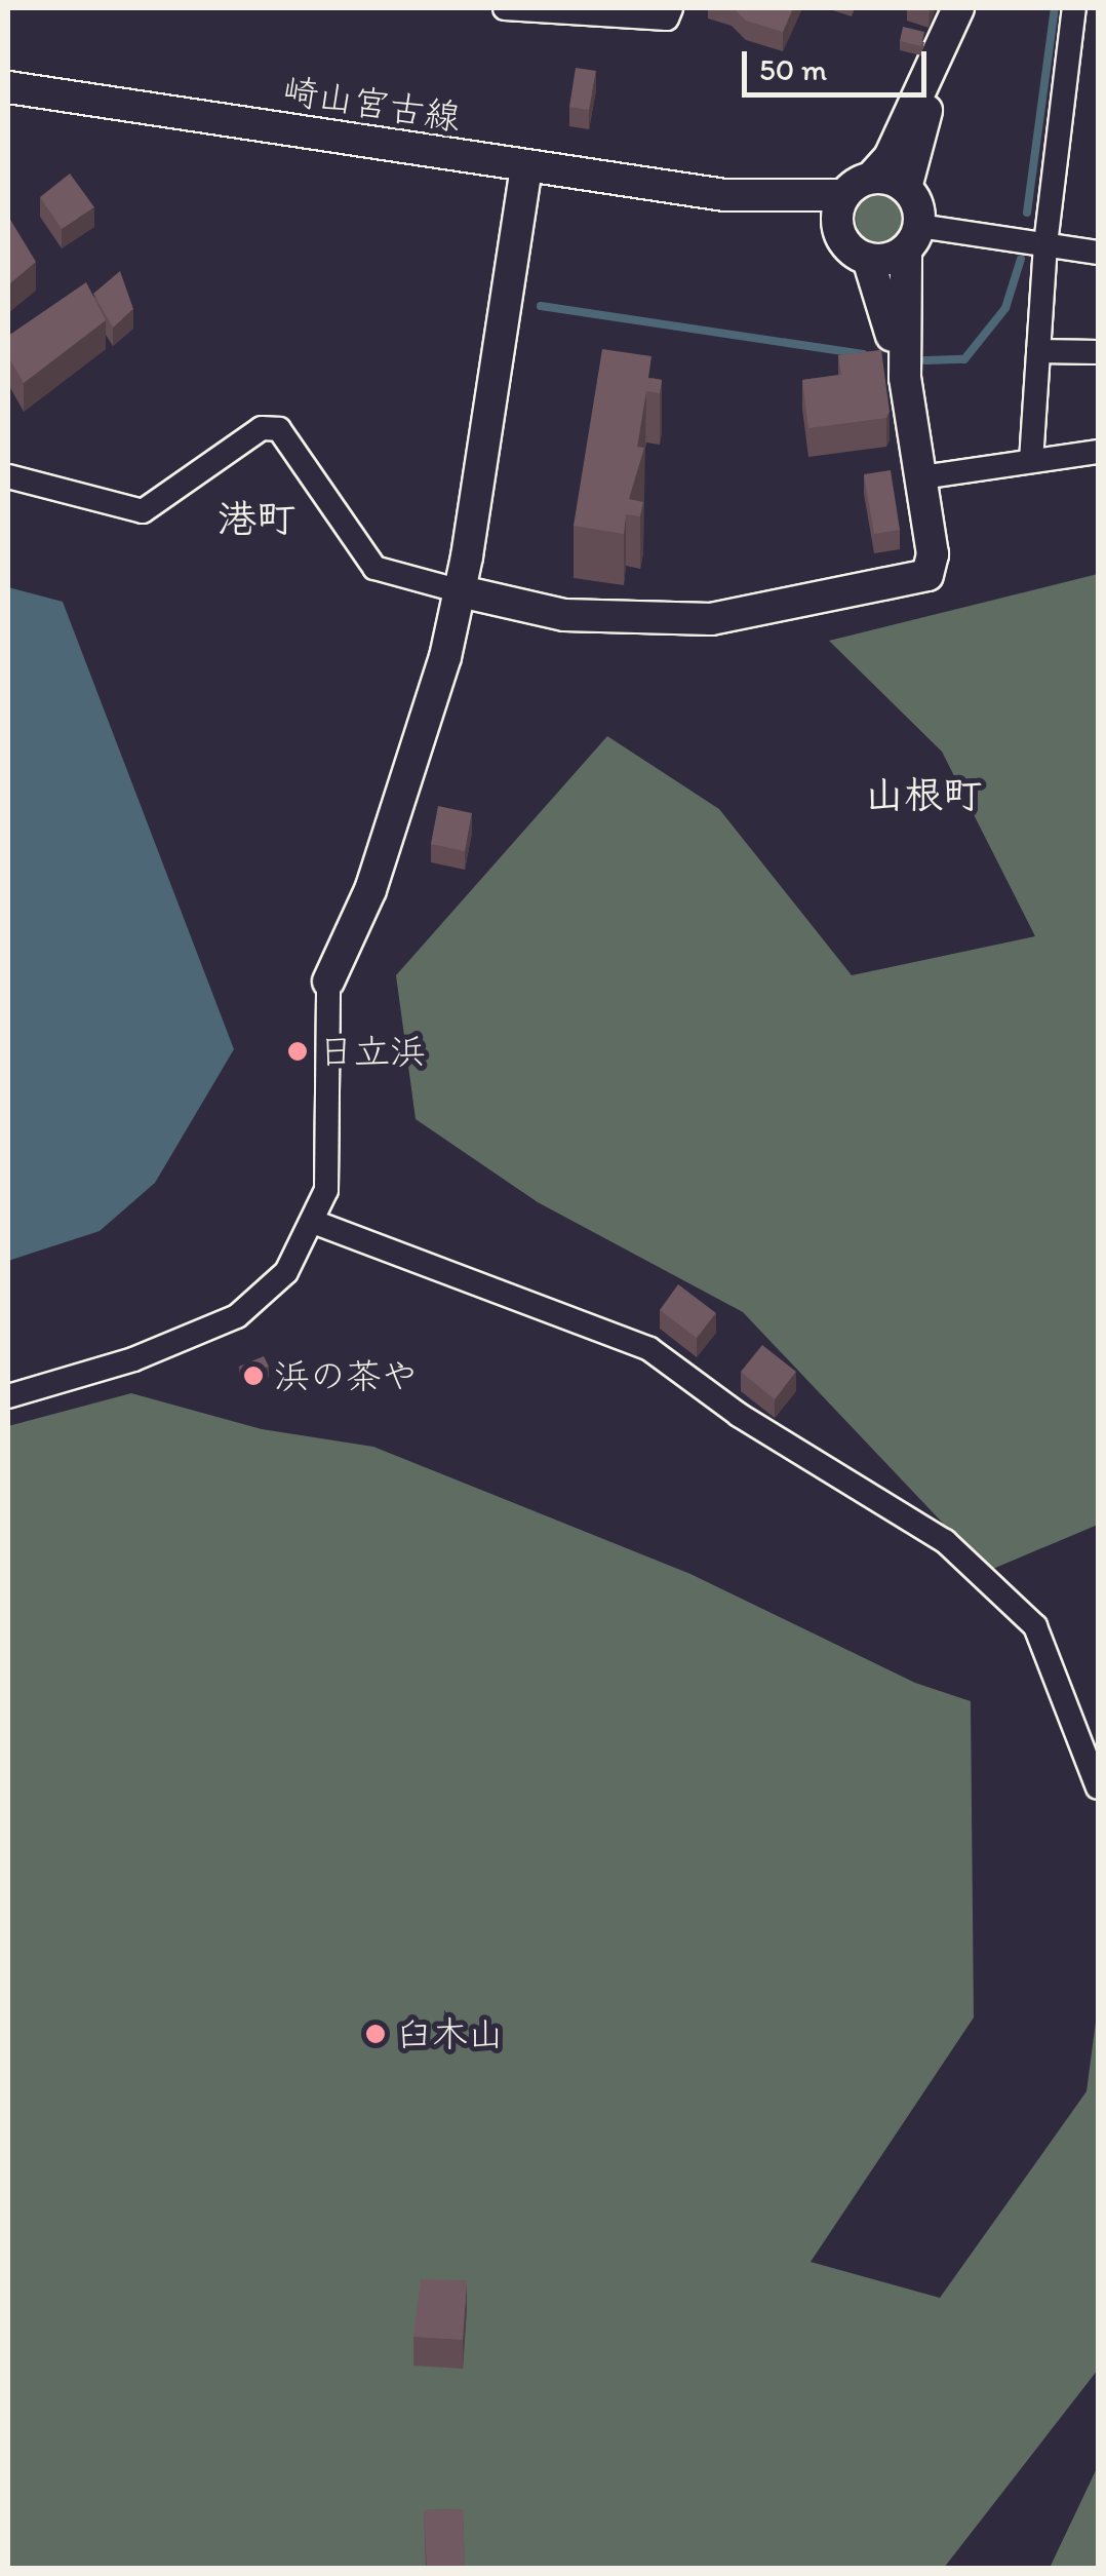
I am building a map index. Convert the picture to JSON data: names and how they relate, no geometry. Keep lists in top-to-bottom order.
{
  "streets": {
    "street": ["崎山宮古線"]
  },
  "districts": ["港町", "山根町"],
  "places": ["日立浜", "浜の茶や", "臼木山"],
  "scale_bar": "50 m"
}
